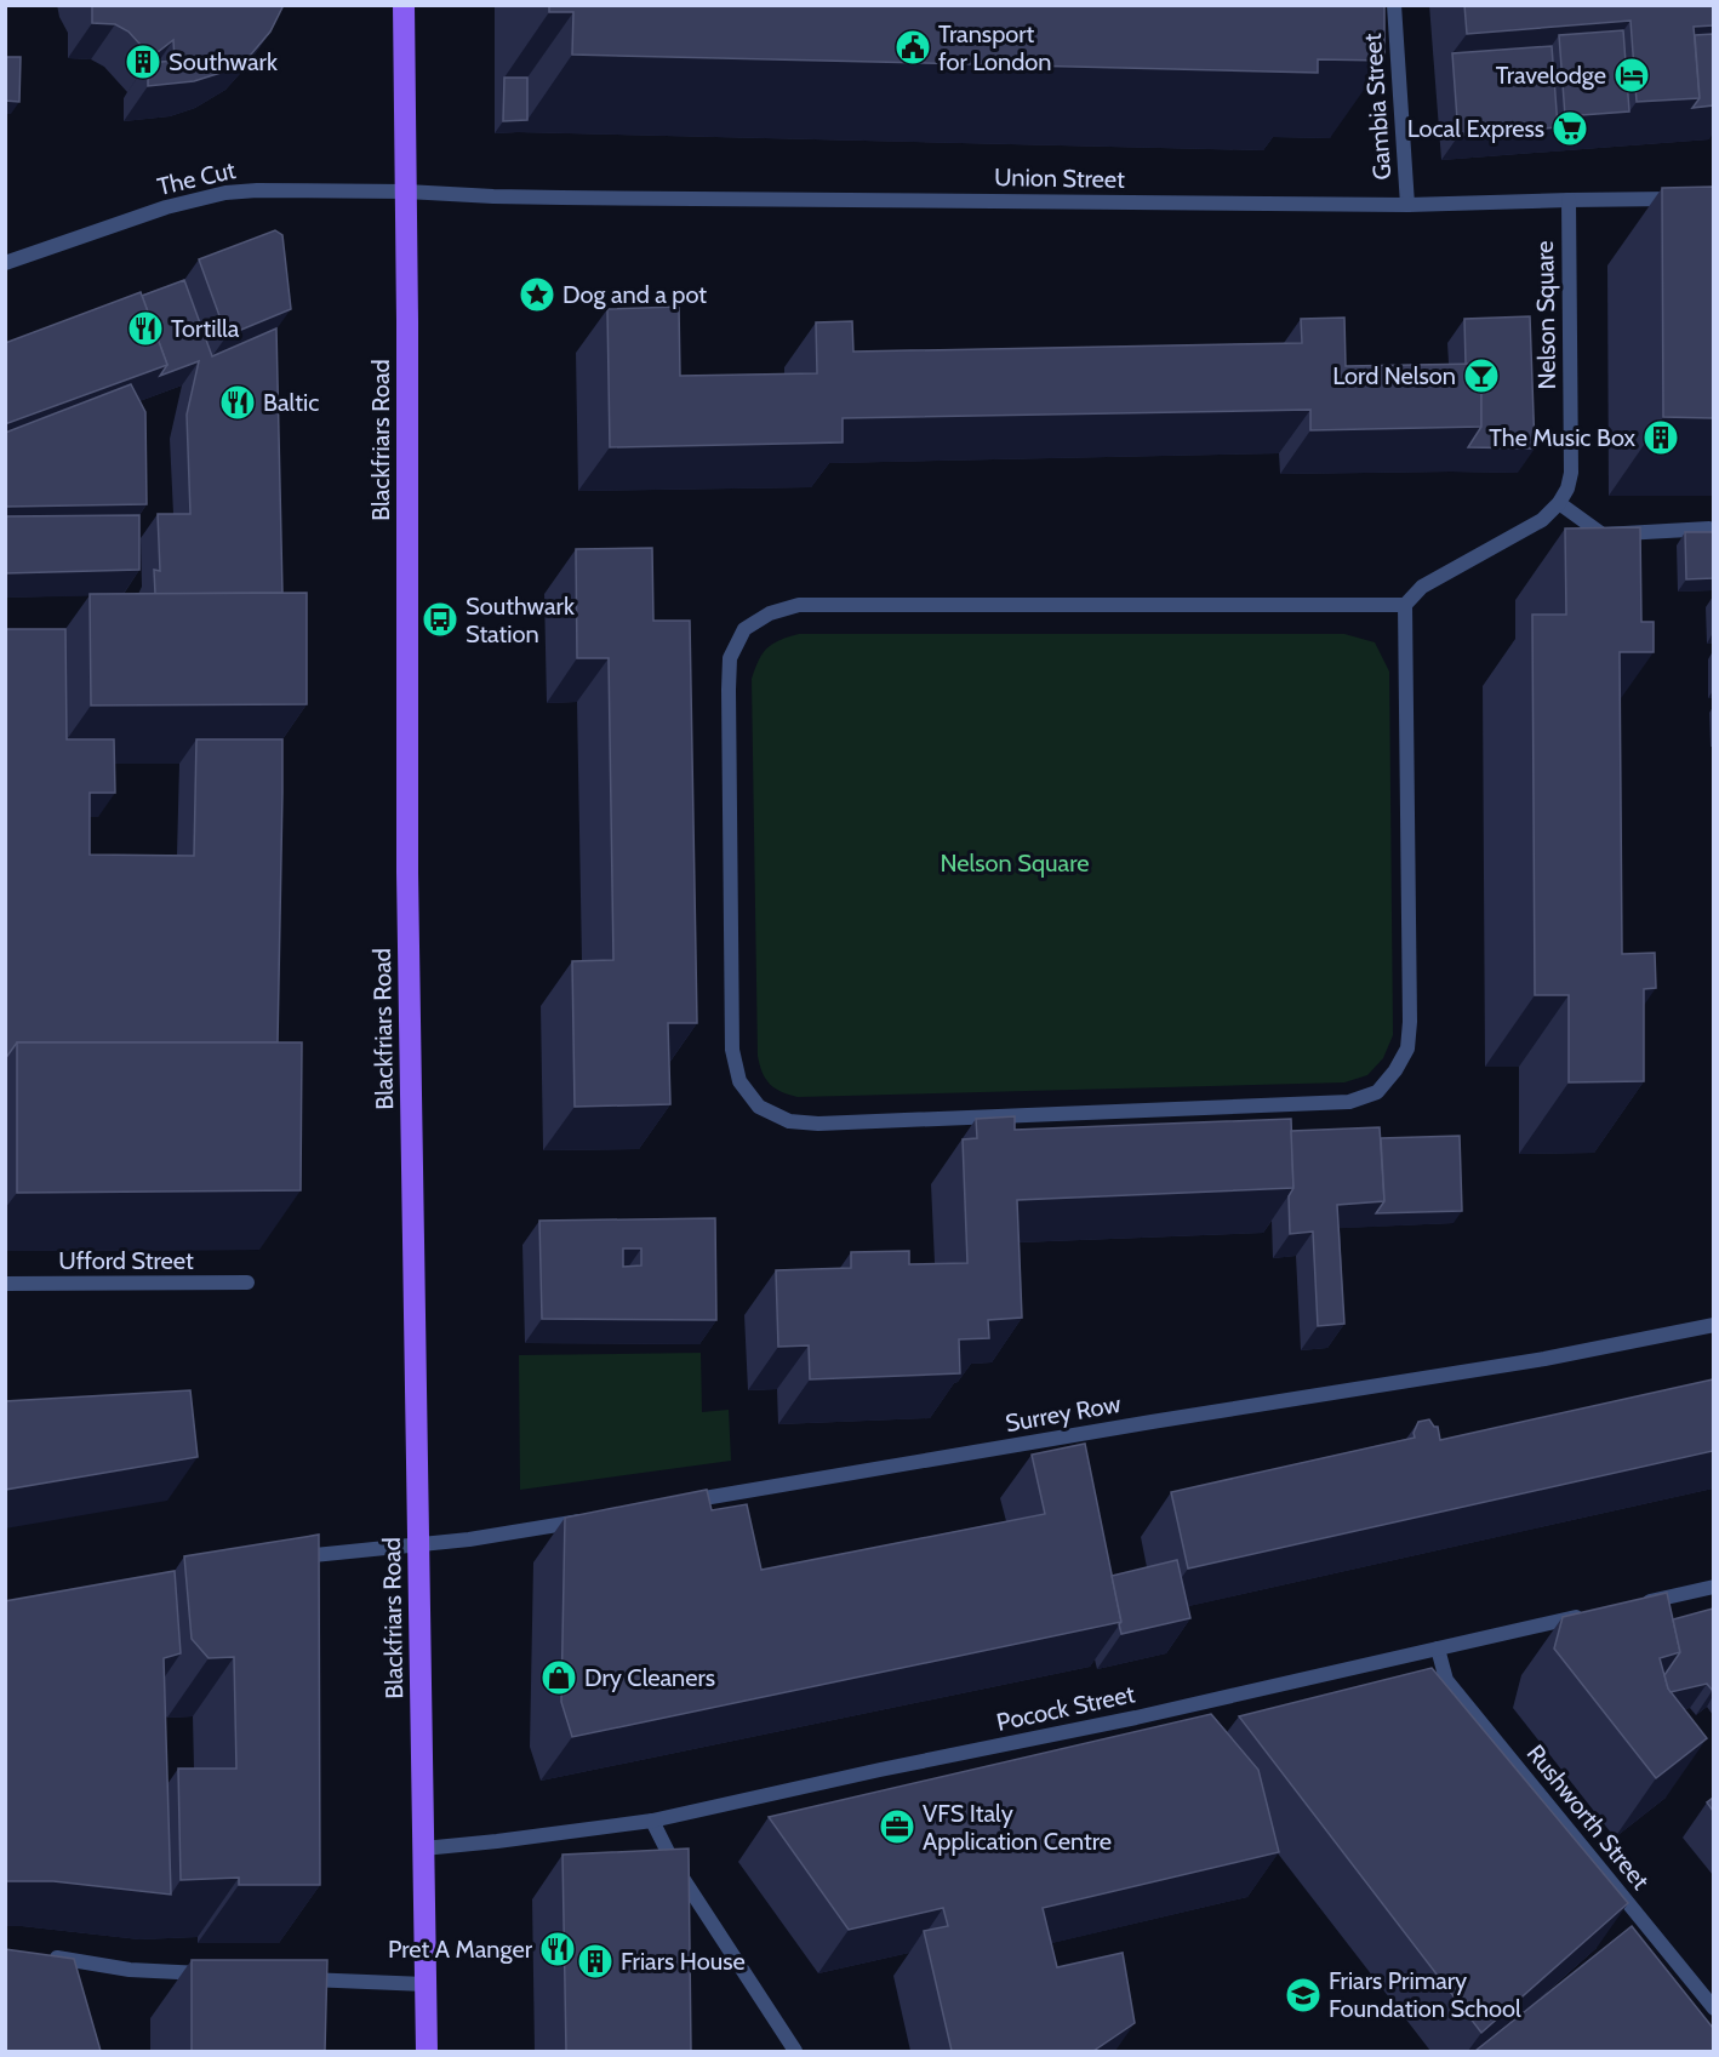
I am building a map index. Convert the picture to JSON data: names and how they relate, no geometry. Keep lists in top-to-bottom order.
{
  "streets": {
    "main road": ["Blackfriars Road"],
    "street": [
      "Gambia Street",
      "The Cut",
      "Union Street",
      "Nelson Square",
      "Ufford Street",
      "Surrey Row",
      "Pocock Street",
      "Rushworth Street"
    ]
  },
  "crossings": [
    ["Gambia Street", "Union Street"],
    ["The Cut", "Union Street"],
    ["The Cut", "Blackfriars Road"],
    ["Union Street", "Nelson Square"],
    ["Union Street", "Blackfriars Road"],
    ["Blackfriars Road", "Pocock Street"],
    ["Pocock Street", "Rushworth Street"]
  ],
  "parks": ["Nelson Square"],
  "places": {
    "public building": ["Transport for London"],
    "building": ["Southwark", "The Music Box", "Friars House"],
    "hotel": ["Travelodge"],
    "supermarket": ["Local Express"],
    "place": ["Dog and a pot"],
    "restaurant": ["Tortilla", "Baltic", "Pret A Manger"],
    "bar": ["Lord Nelson"],
    "bus stop": ["Southwark Station"],
    "shop": ["Dry Cleaners"],
    "office": ["VFS Italy Application Centre"],
    "school or university": ["Friars Primary Foundation School"]
  }
}
